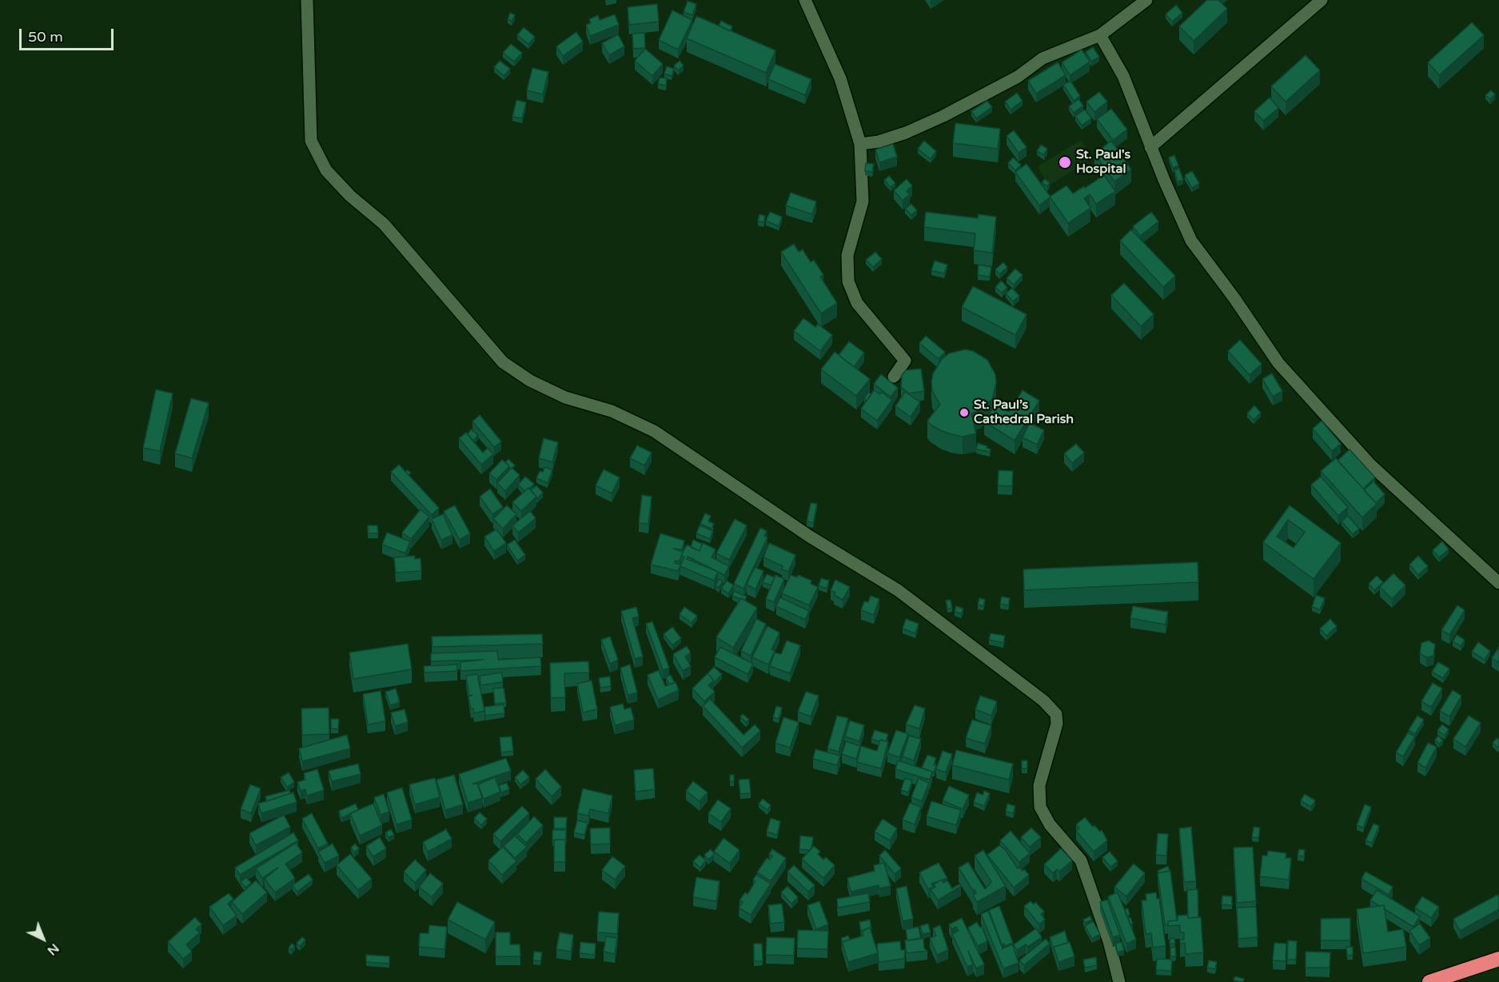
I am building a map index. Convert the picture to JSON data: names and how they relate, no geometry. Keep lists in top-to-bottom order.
{
  "places": ["St. Paul's Hospital", "St. Paul’s Cathedral Parish"],
  "scale_bar": "50 m",
  "north": "bottom right"
}
